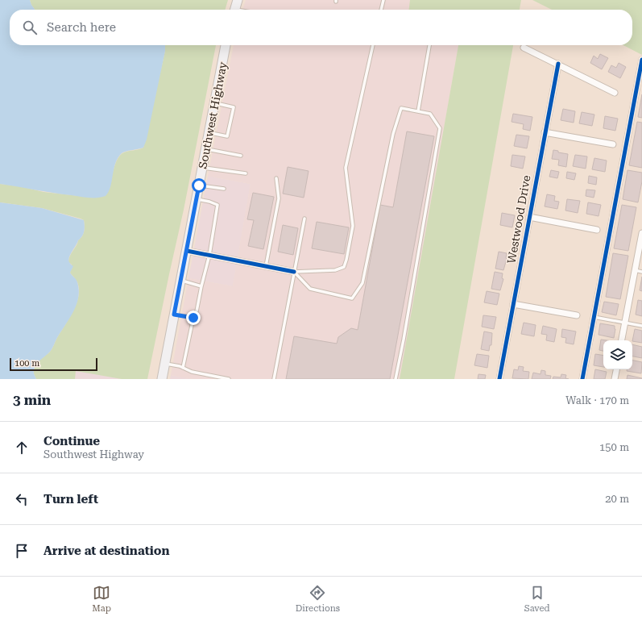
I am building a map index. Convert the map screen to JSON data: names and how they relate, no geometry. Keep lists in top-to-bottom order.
{
  "streets": {
    "main road": ["Southwest Highway"],
    "street": ["Westwood Drive"]
  },
  "scale_bar": "100 m",
  "page": {
    "search": "Search here",
    "scale": "100 m",
    "heading": ["3 min", "Walk · 170 m"],
    "list": [
      ["Continue", "Southwest Highway", "150 m"],
      ["Turn left", "20 m"],
      "Arrive at destination"
    ],
    "nav": ["Map", "Directions", "Saved"]
  }
}
